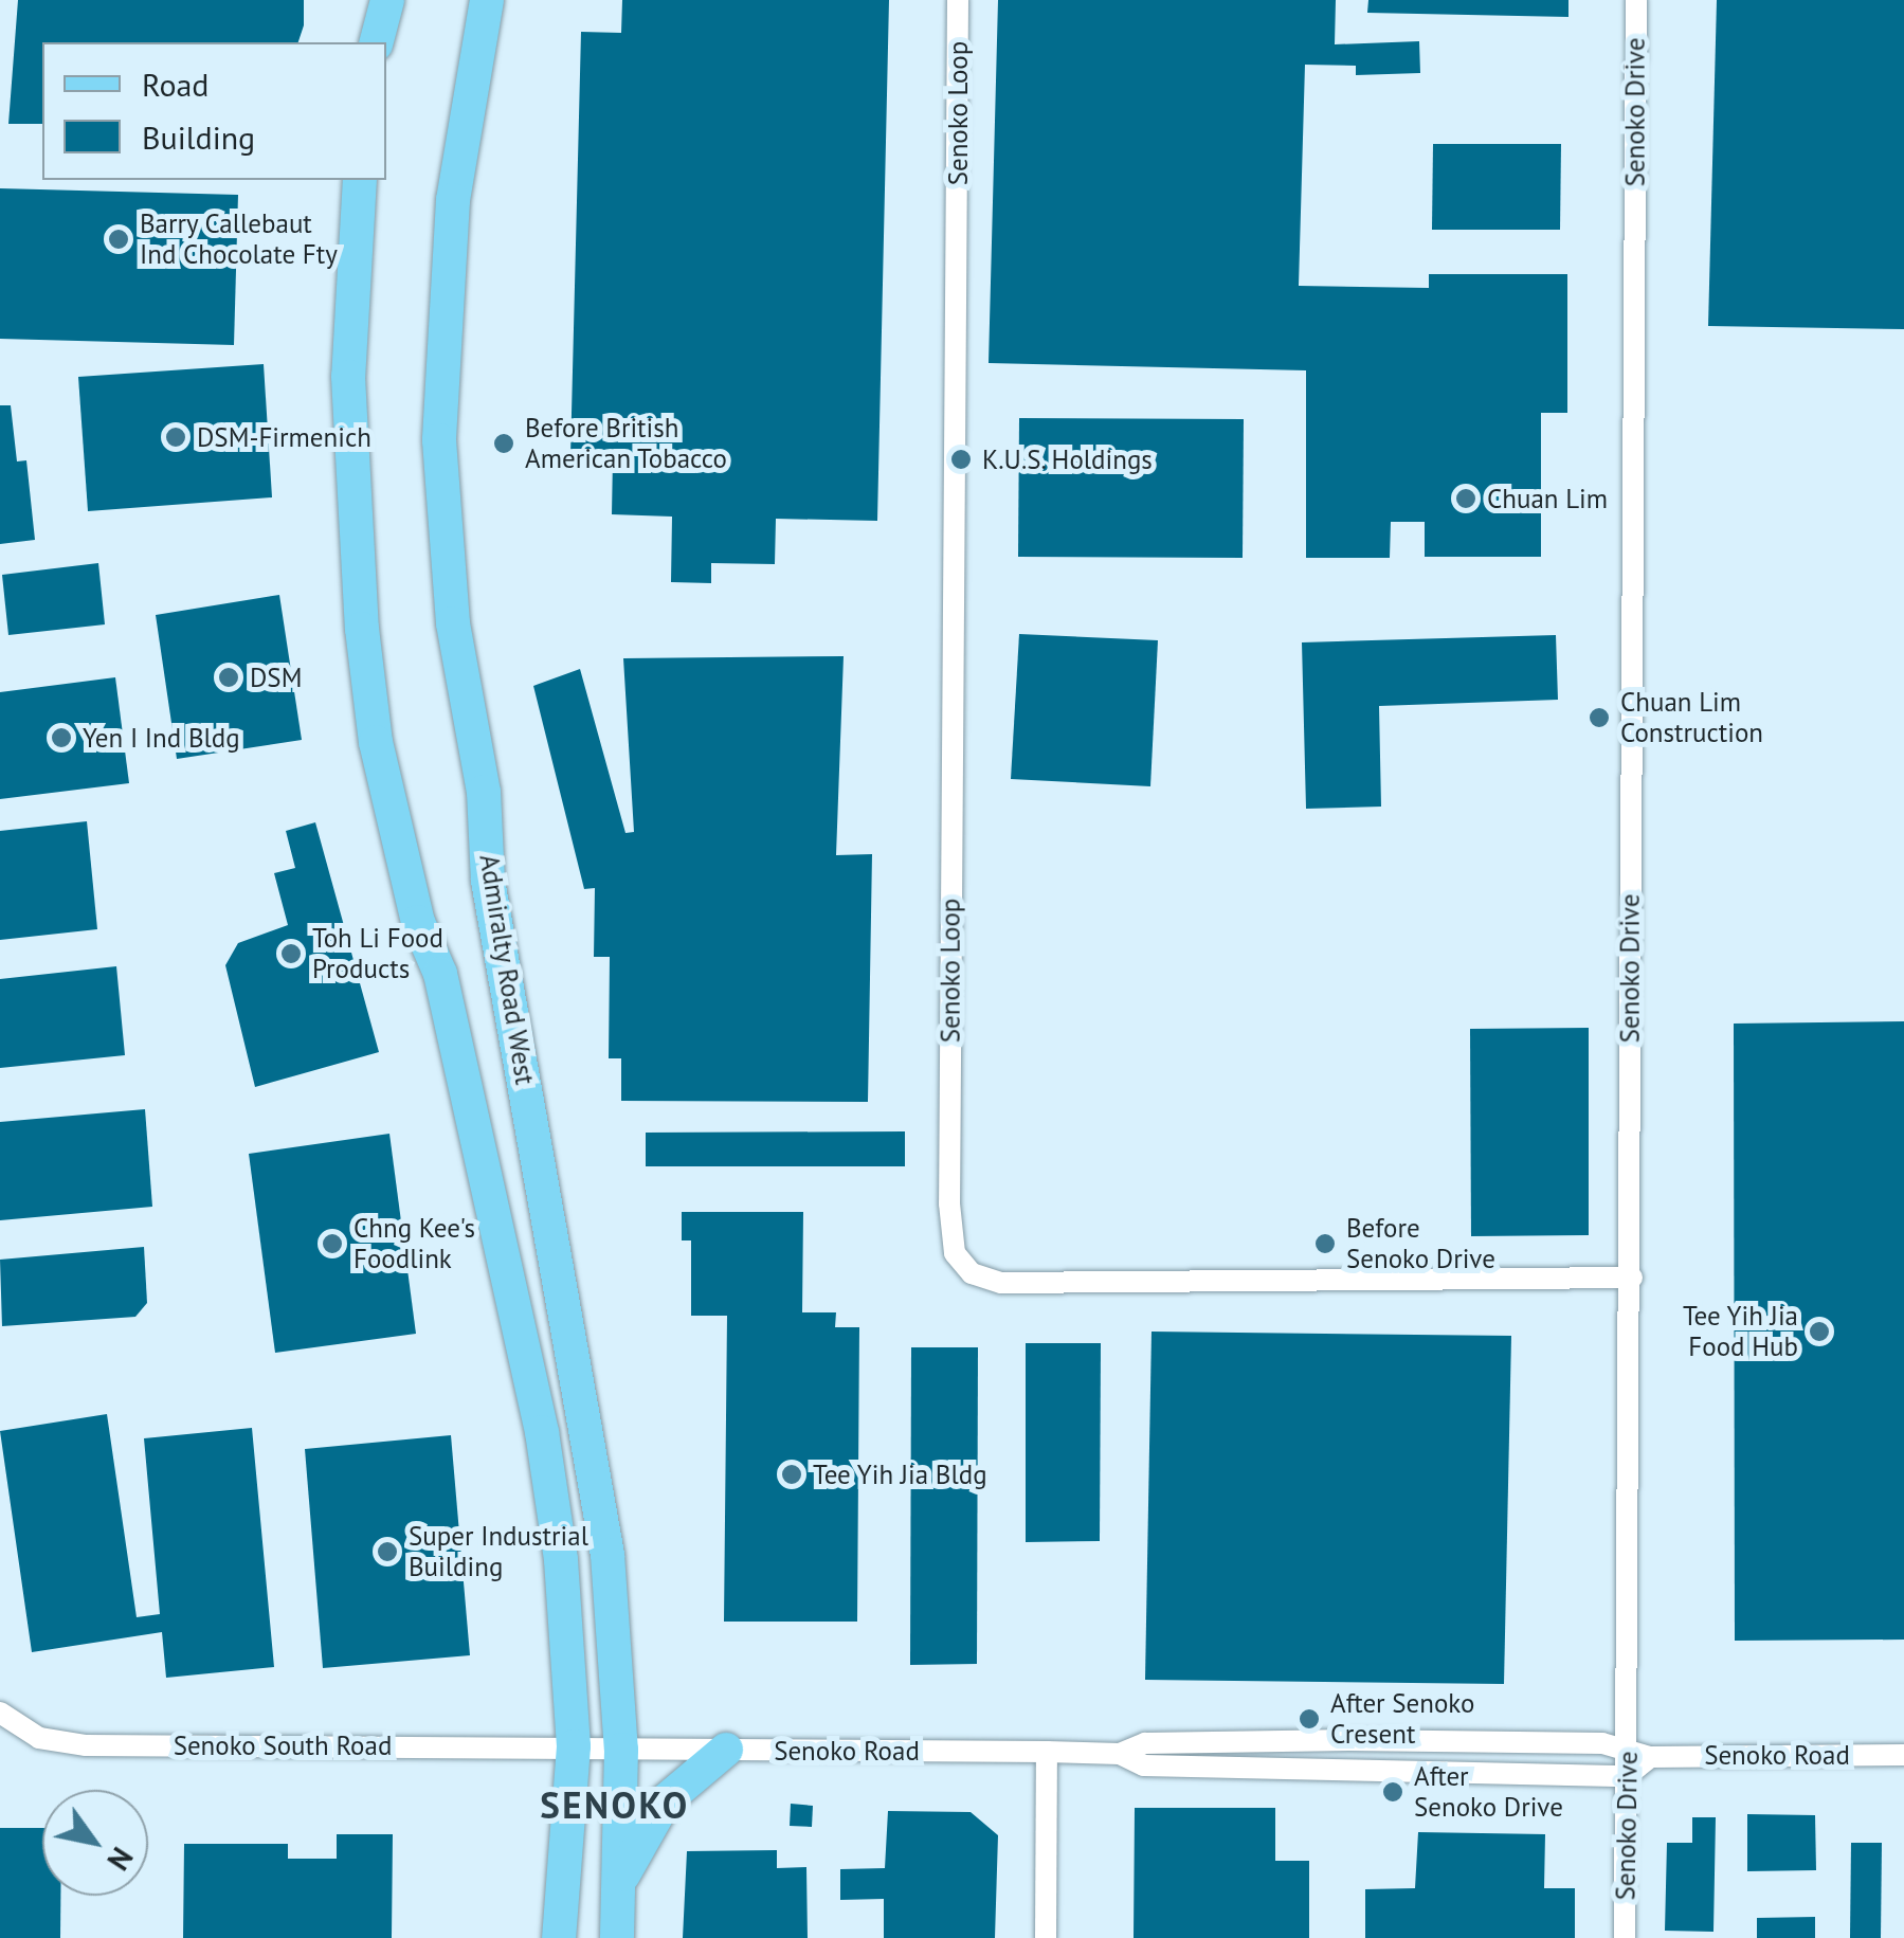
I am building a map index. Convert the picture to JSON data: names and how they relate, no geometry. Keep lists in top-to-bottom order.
{
  "streets": {
    "main road": ["Admiralty Road West"],
    "street": [
      "Senoko Drive",
      "Senoko Loop",
      "Senoko South Road",
      "Senoko Road"
    ]
  },
  "crossings": [
    ["Senoko Drive", "Senoko Loop"],
    ["Senoko Drive", "Senoko Road"],
    ["Admiralty Road West", "Senoko Road"],
    ["Senoko South Road", "Senoko Road"]
  ],
  "districts": ["SENOKO"],
  "places": [
    "Barry Callebaut Ind Chocolate Fty",
    "DSM-Firmenich",
    "Before British American Tobacco",
    "K.U.S. Holdings",
    "Chuan Lim",
    "DSM",
    "Chuan Lim Construction",
    "Yen I Ind Bldg",
    "Toh Li Food Products",
    "Chng Kee's Foodlink",
    "Before Senoko Drive",
    "Tee Yih Jia Food Hub",
    "Tee Yih Jia Bldg",
    "Super Industrial Building",
    "After Senoko Cresent",
    "After Senoko Drive"
  ],
  "legend": ["Road", "Building"],
  "north": "bottom right"
}
